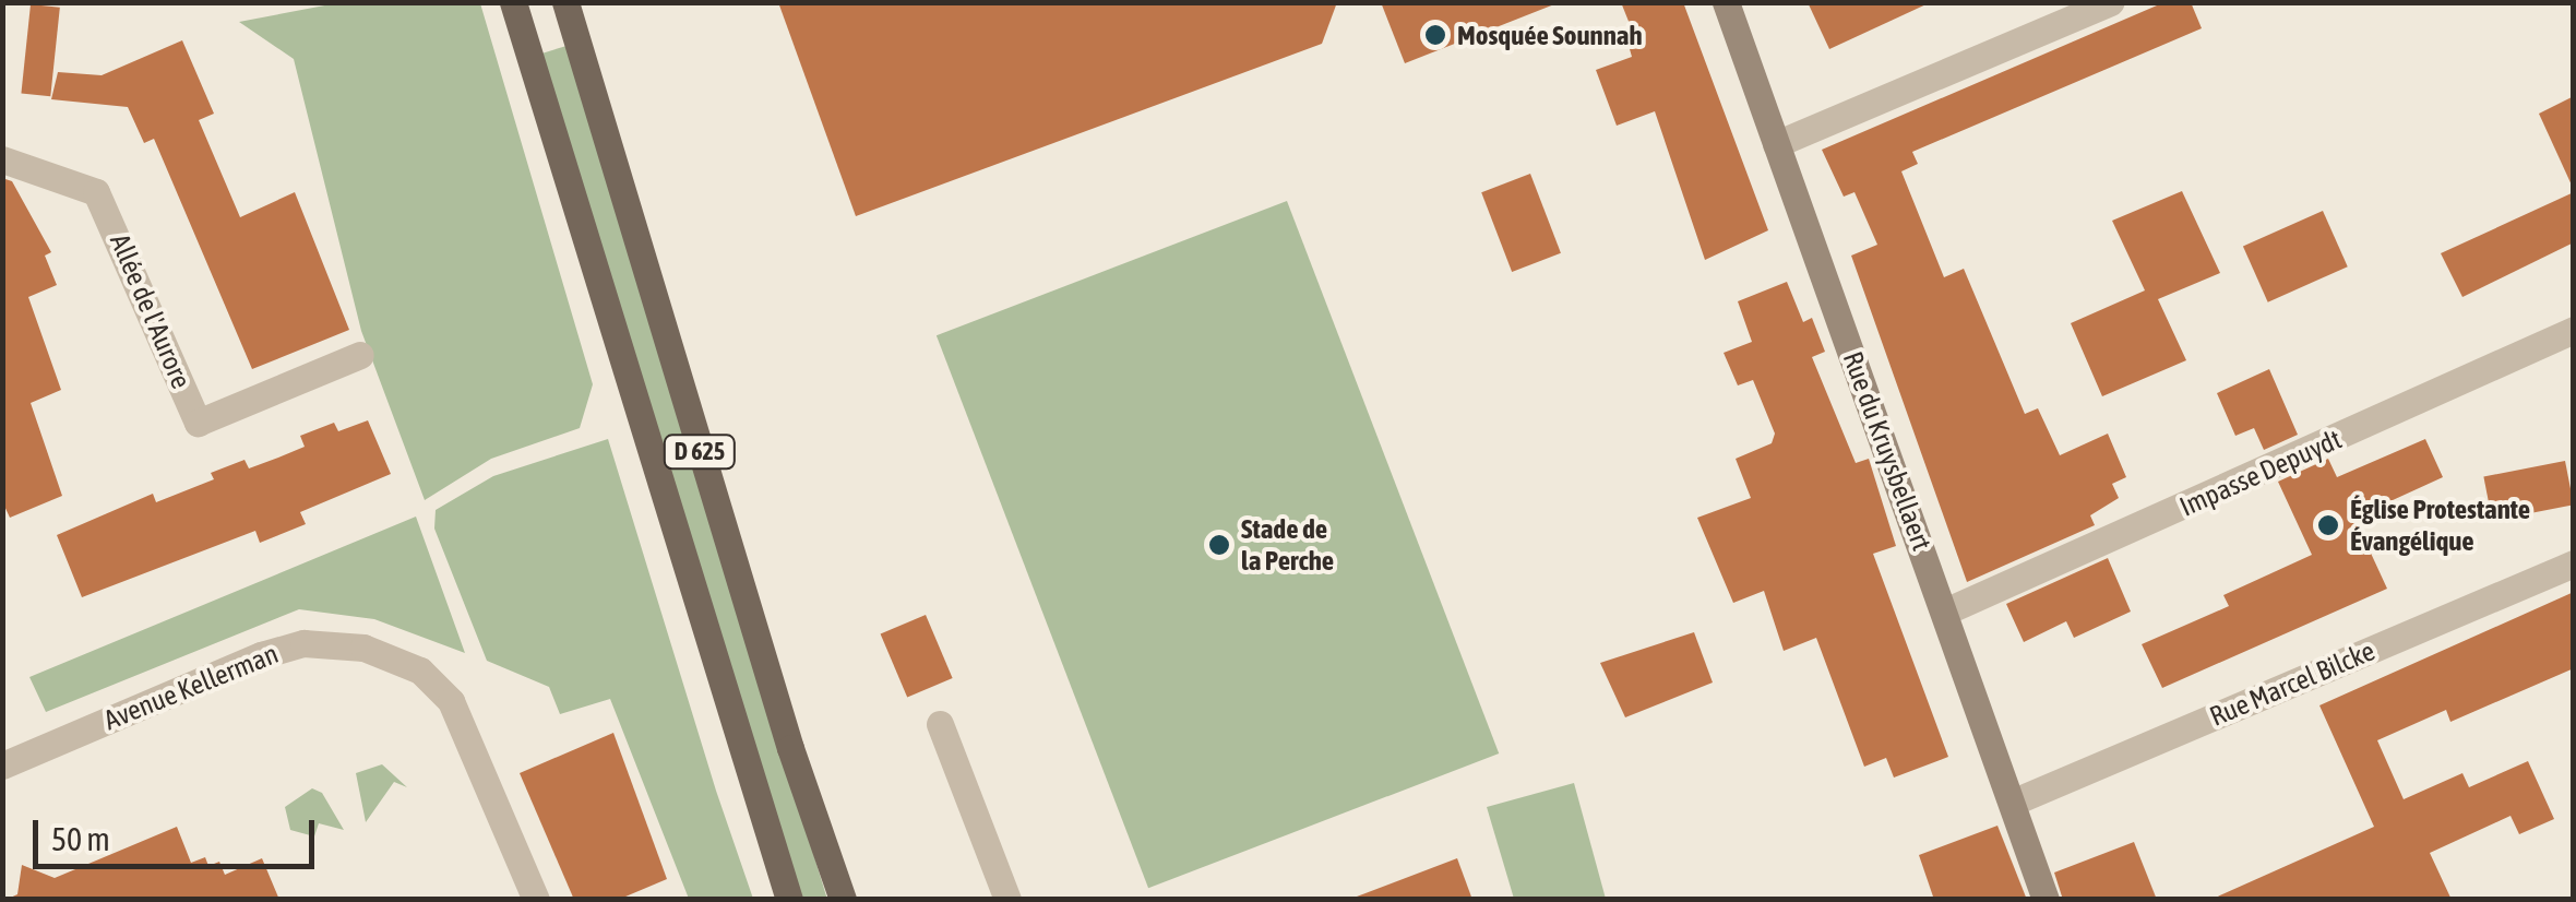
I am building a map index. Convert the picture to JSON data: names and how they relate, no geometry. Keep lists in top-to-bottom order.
{
  "streets": {
    "main road": ["D 625"],
    "street": [
      "Allée de l'Aurore",
      "Rue du Kruysbellaert",
      "Impasse Depuydt",
      "Rue Marcel Bilcke",
      "Avenue Kellerman"
    ]
  },
  "crossings": [
    ["Rue du Kruysbellaert", "Impasse Depuydt"],
    ["Rue du Kruysbellaert", "Rue Marcel Bilcke"]
  ],
  "places": ["Mosquée Sounnah", "Église Protestante Évangélique", "Stade de la Perche"],
  "scale_bar": "50 m"
}
